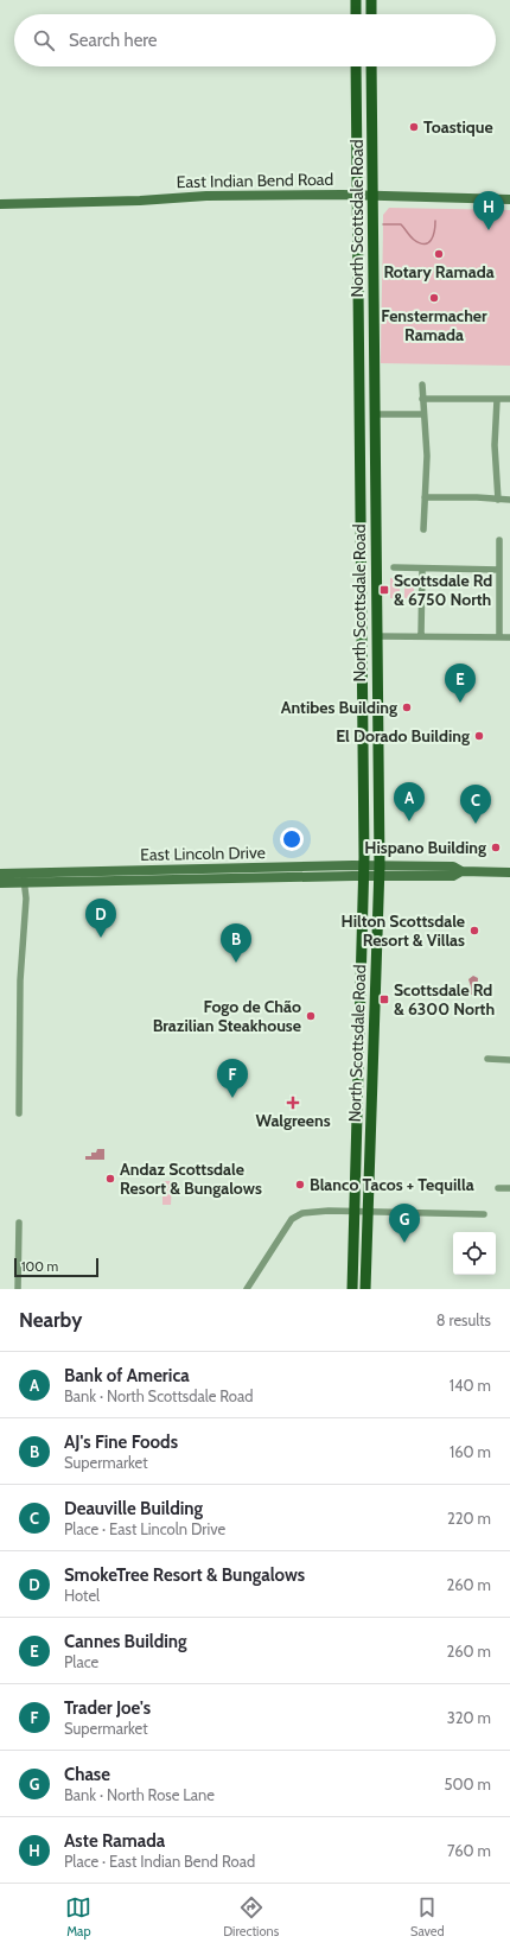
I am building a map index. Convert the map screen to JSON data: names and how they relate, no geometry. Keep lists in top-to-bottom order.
{
  "streets": {
    "main road": ["East Indian Bend Road", "North Scottsdale Road", "East Lincoln Drive"]
  },
  "crossings": [
    ["East Indian Bend Road", "North Scottsdale Road"],
    ["North Scottsdale Road", "East Lincoln Drive"]
  ],
  "places": {
    "other": [
      "Toastique",
      "Rotary Ramada",
      "Fenstermacher Ramada",
      "Antibes Building",
      "El Dorado Building",
      "Hispano Building",
      "Hilton Scottsdale Resort & Villas",
      "Fogo de Chão Brazilian Steakhouse",
      "Andaz Scottsdale Resort & Bungalows",
      "Blanco Tacos + Tequilla"
    ],
    "transit": ["Scottsdale Rd & 6750 North", "Scottsdale Rd & 6300 North"],
    "health": ["Walgreens"]
  },
  "scale_bar": "100 m",
  "page": {
    "search": "Search here",
    "pins": [
      "H",
      "E",
      "A",
      "C",
      "D",
      "B",
      "F",
      "G"
    ],
    "scale": "100 m",
    "heading": ["Nearby", "8 results"],
    "list": [
      {
        "mark": "A",
        "name": "Bank of America",
        "note": "Bank · North Scottsdale Road",
        "value": "140 m"
      },
      {
        "mark": "B",
        "name": "AJ's Fine Foods",
        "note": "Supermarket",
        "value": "160 m"
      },
      {
        "mark": "C",
        "name": "Deauville Building",
        "note": "Place · East Lincoln Drive",
        "value": "220 m"
      },
      {
        "mark": "D",
        "name": "SmokeTree Resort & Bungalows",
        "note": "Hotel",
        "value": "260 m"
      },
      {
        "mark": "E",
        "name": "Cannes Building",
        "note": "Place",
        "value": "260 m"
      },
      {
        "mark": "F",
        "name": "Trader Joe's",
        "note": "Supermarket",
        "value": "320 m"
      },
      {
        "mark": "G",
        "name": "Chase",
        "note": "Bank · North Rose Lane",
        "value": "500 m"
      },
      {
        "mark": "H",
        "name": "Aste Ramada",
        "note": "Place · East Indian Bend Road",
        "value": "760 m"
      }
    ],
    "nav": ["Map", "Directions", "Saved"]
  }
}
